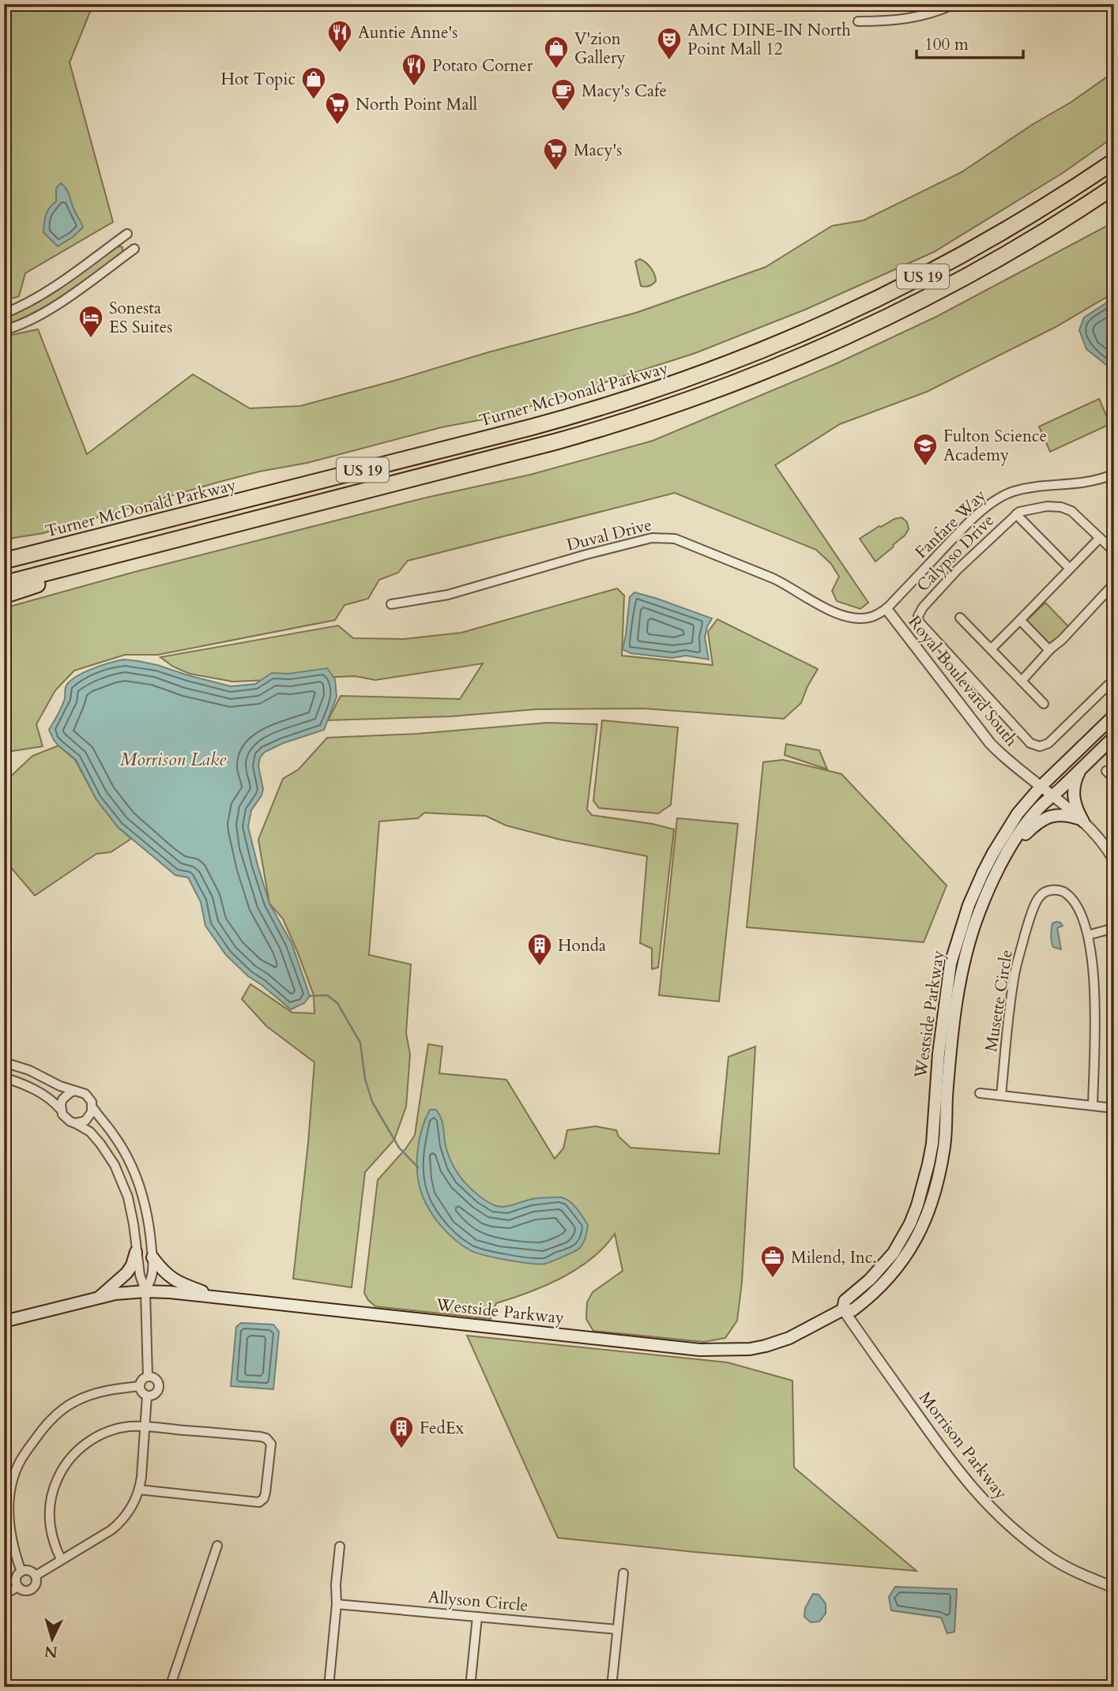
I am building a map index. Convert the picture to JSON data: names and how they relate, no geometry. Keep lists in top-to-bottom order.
{
  "streets": {
    "highway": ["US 19", "Turner McDonald Parkway"],
    "main road": ["Westside Parkway"],
    "street": [
      "Fanfare Way",
      "Duval Drive",
      "Calypso Drive",
      "Royal Boulevard South",
      "Musette Circle",
      "Morrison Parkway",
      "Allyson Circle"
    ]
  },
  "crossings": [
    ["Fanfare Way", "Duval Drive"],
    ["Fanfare Way", "Royal Boulevard South"],
    ["Duval Drive", "Royal Boulevard South"],
    ["Royal Boulevard South", "Westside Parkway"],
    ["Westside Parkway", "Morrison Parkway"]
  ],
  "water": ["Morrison Lake"],
  "places": {
    "restaurant": ["Auntie Anne's", "Potato Corner"],
    "theatre": ["AMC DINE-IN North Point Mall 12"],
    "shop": ["V'zion Gallery", "Hot Topic"],
    "cafe": ["Macy's Cafe"],
    "supermarket": ["North Point Mall", "Macy's"],
    "hotel": ["Sonesta ES Suites"],
    "school or university": ["Fulton Science Academy"],
    "building": ["Honda", "FedEx"],
    "office": ["Milend, Inc."]
  },
  "scale_bar": "100 m",
  "north": "bottom"
}
